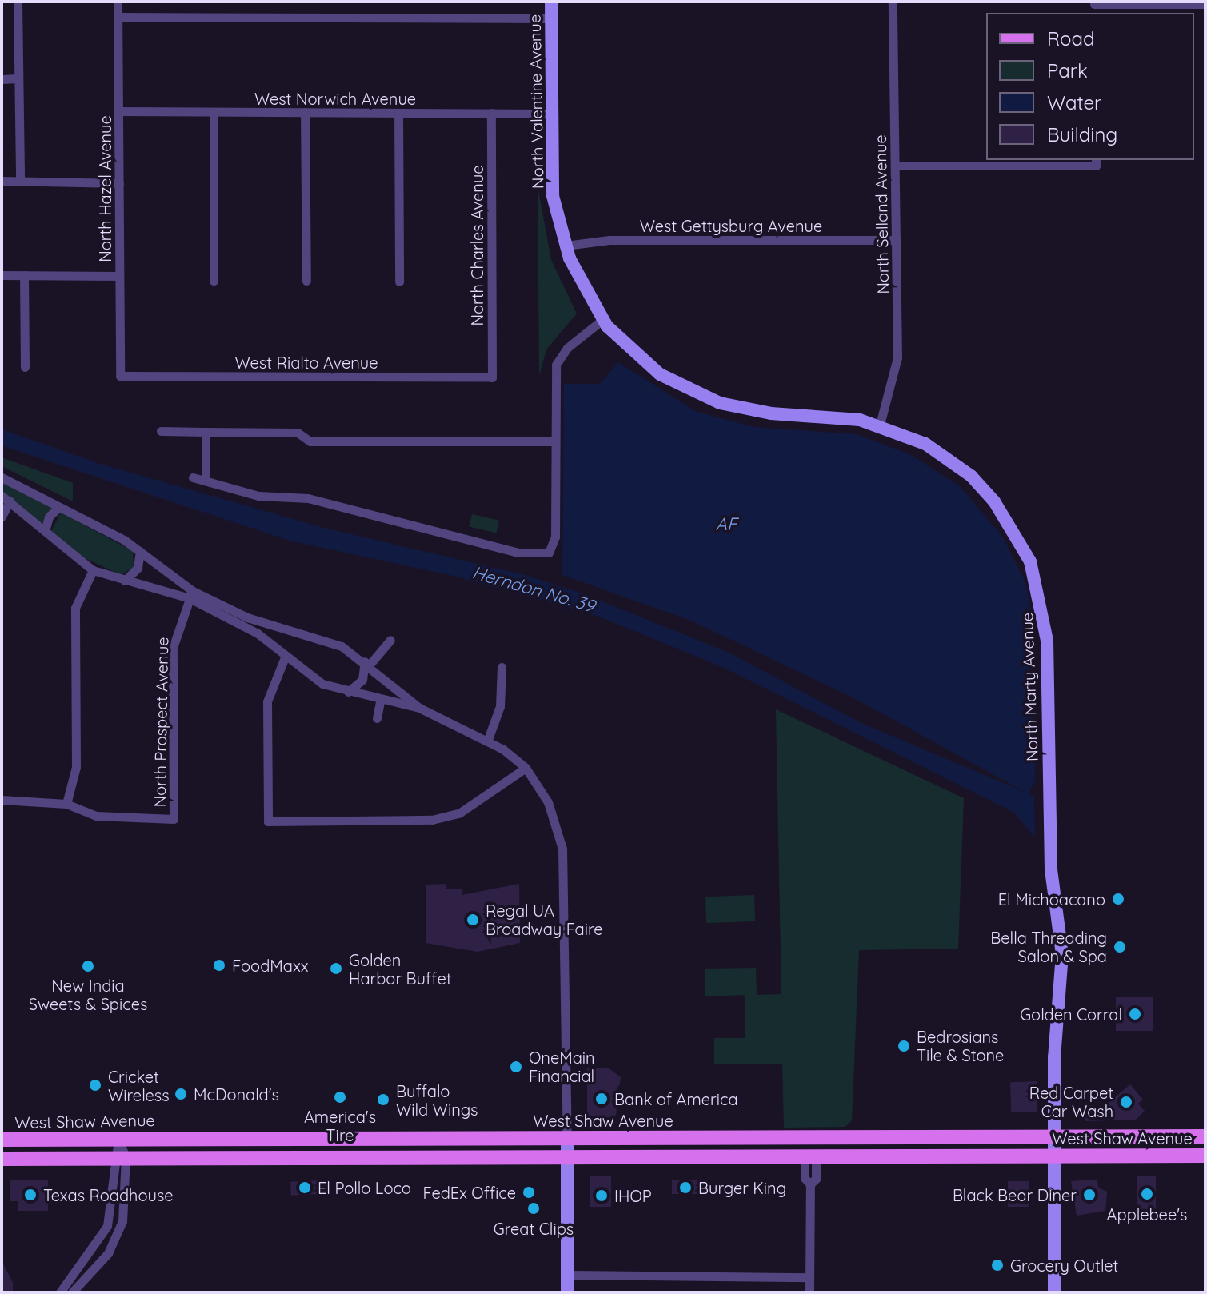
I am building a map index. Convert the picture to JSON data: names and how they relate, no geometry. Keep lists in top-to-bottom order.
{
  "streets": {
    "main road": ["West Shaw Avenue"],
    "street": [
      "West Norwich Avenue",
      "North Valentine Avenue",
      "North Hazel Avenue",
      "North Selland Avenue",
      "West Gettysburg Avenue",
      "North Charles Avenue",
      "West Rialto Avenue",
      "North Marty Avenue",
      "North Prospect Avenue"
    ]
  },
  "crossings": [
    ["West Norwich Avenue", "North Valentine Avenue"],
    ["West Norwich Avenue", "North Hazel Avenue"],
    ["West Norwich Avenue", "North Charles Avenue"],
    ["North Valentine Avenue", "West Gettysburg Avenue"],
    ["North Valentine Avenue", "North Marty Avenue"],
    ["North Hazel Avenue", "West Rialto Avenue"],
    ["North Selland Avenue", "West Gettysburg Avenue"],
    ["North Selland Avenue", "North Marty Avenue"],
    ["North Charles Avenue", "West Rialto Avenue"],
    ["North Marty Avenue", "West Shaw Avenue"]
  ],
  "water": ["AF", "Herndon No. 39"],
  "places": [
    "El Michoacano",
    "Regal UA Broadway Faire",
    "Bella Threading Salon & Spa",
    "FoodMaxx",
    "New India Sweets & Spices",
    "Golden Harbor Buffet",
    "Golden Corral",
    "Bedrosians Tile & Stone",
    "OneMain Financial",
    "Cricket Wireless",
    "McDonald's",
    "America's Tire",
    "Bank of America",
    "Buffalo Wild Wings",
    "Red Carpet Car Wash",
    "El Pollo Loco",
    "Burger King",
    "FedEx Office",
    "Applebee's",
    "Texas Roadhouse",
    "Black Bear Diner",
    "IHOP",
    "Great Clips",
    "Grocery Outlet"
  ],
  "legend": [
    "Road",
    "Park",
    "Water",
    "Building"
  ]
}
